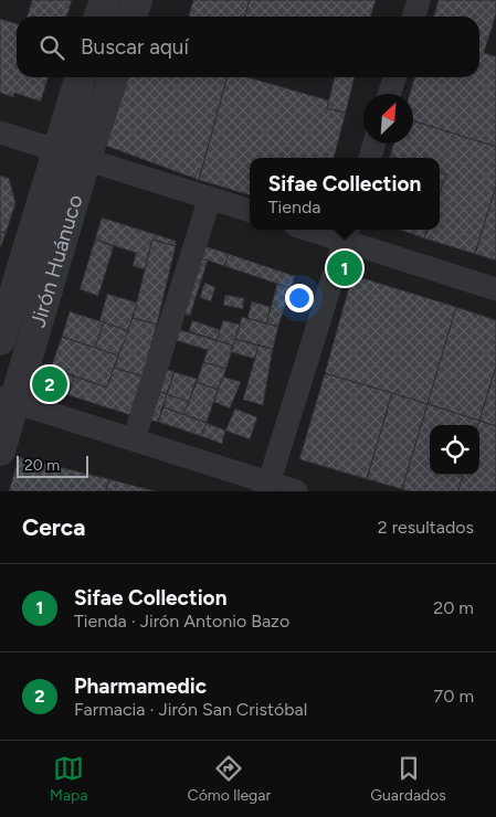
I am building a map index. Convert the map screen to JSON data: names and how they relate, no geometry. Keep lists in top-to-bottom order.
{
  "streets": {
    "street": ["Jirón Huánuco"]
  },
  "scale_bar": "20 m",
  "north": "top right",
  "page": {
    "search": "Buscar aquí",
    "popup": ["Sifae Collection", "Tienda"],
    "pins": ["1", "2"],
    "scale": "20 m",
    "heading": ["Cerca", "2 resultados"],
    "list": [
      {
        "mark": "1",
        "name": "Sifae Collection",
        "note": "Tienda · Jirón Antonio Bazo",
        "value": "20 m"
      },
      {
        "mark": "2",
        "name": "Pharmamedic",
        "note": "Farmacia · Jirón San Cristóbal",
        "value": "70 m"
      }
    ],
    "nav": ["Mapa", "Cómo llegar", "Guardados"]
  }
}
